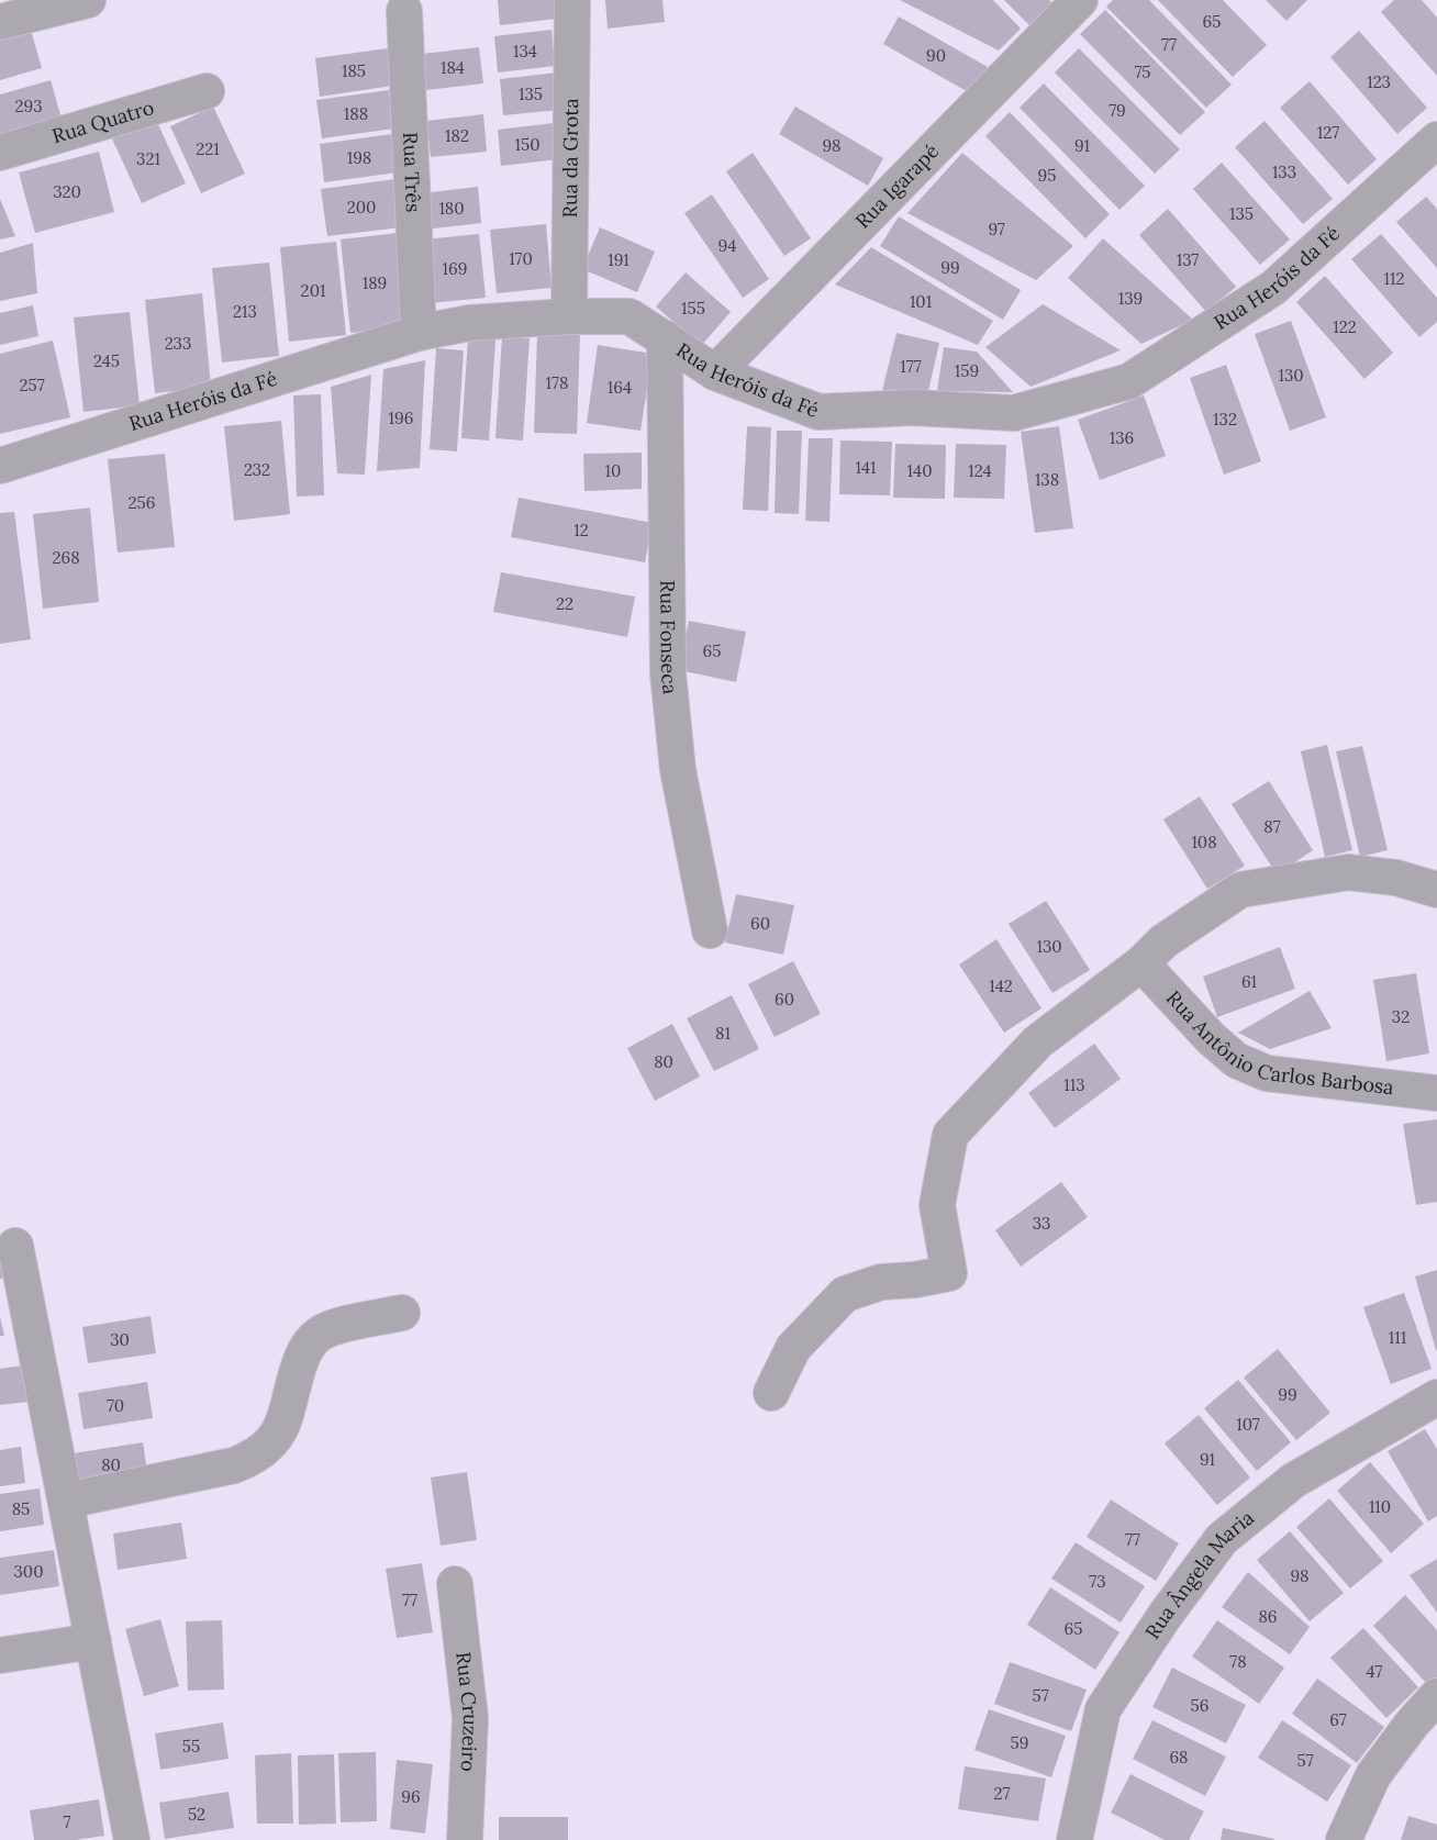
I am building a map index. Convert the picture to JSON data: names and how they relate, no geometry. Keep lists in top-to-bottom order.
{
  "streets": {
    "street": [
      "Rua Quatro",
      "Rua da Grota",
      "Rua Três",
      "Rua Igarapé",
      "Rua Heróis da Fé",
      "Rua Fonseca",
      "Rua Antônio Carlos Barbosa",
      "Rua Ângela Maria",
      "Rua Cruzeiro"
    ]
  },
  "crossings": [
    ["Rua da Grota", "Rua Heróis da Fé"],
    ["Rua Três", "Rua Heróis da Fé"],
    ["Rua Igarapé", "Rua Heróis da Fé"],
    ["Rua Heróis da Fé", "Rua Fonseca"]
  ],
  "house_numbers": [
    "65",
    "77",
    "134",
    "90",
    "184",
    "185",
    "75",
    "123",
    "135",
    "293",
    "79",
    "188",
    "127",
    "182",
    "150",
    "98",
    "91",
    "221",
    "198",
    "321",
    "133",
    "95",
    "320",
    "200",
    "180",
    "135",
    "97",
    "94",
    "170",
    "191",
    "137",
    "99",
    "169",
    "112",
    "189",
    "201",
    "139",
    "101",
    "155",
    "213",
    "122",
    "233",
    "245",
    "177",
    "159",
    "130",
    "178",
    "257",
    "164",
    "196",
    "132",
    "136",
    "141",
    "232",
    "10",
    "140",
    "124",
    "138",
    "256",
    "12",
    "268",
    "22",
    "65",
    "87",
    "108",
    "60",
    "130",
    "61",
    "142",
    "60",
    "32",
    "81",
    "80",
    "113",
    "33",
    "111",
    "30",
    "99",
    "70",
    "107",
    "91",
    "80",
    "110",
    "85",
    "77",
    "300",
    "98",
    "73",
    "77",
    "86",
    "65",
    "78",
    "47",
    "57",
    "56",
    "67",
    "59",
    "55",
    "68",
    "57",
    "27",
    "96",
    "52",
    "7"
  ]
}
